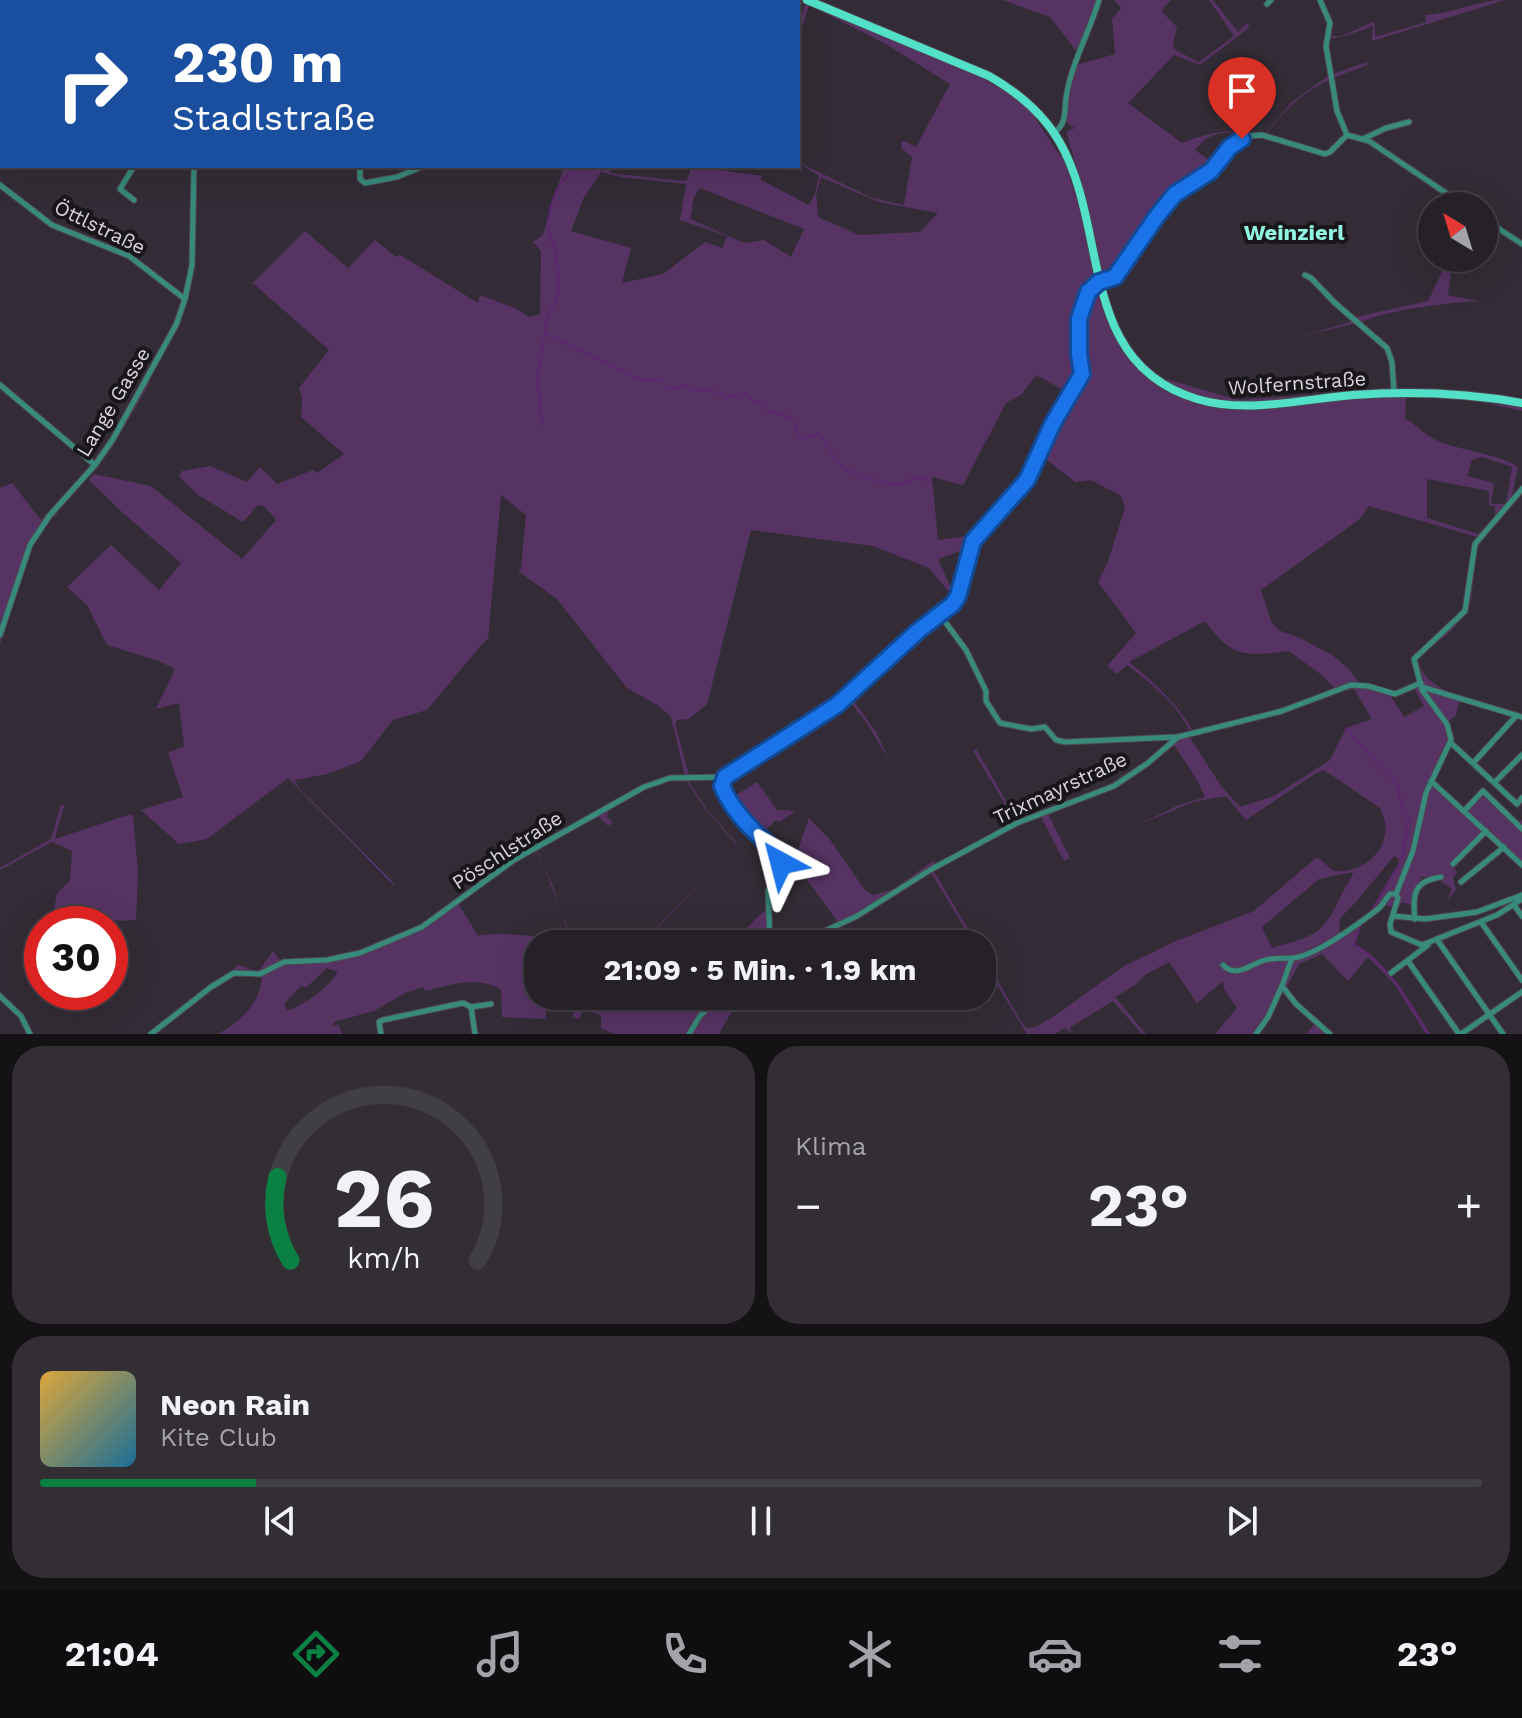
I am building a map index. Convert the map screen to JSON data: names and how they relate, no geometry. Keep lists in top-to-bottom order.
{
  "streets": {
    "main road": ["Wolfernstraße"],
    "street": [
      "Öttlstraße",
      "Lange Gasse",
      "Trixmayrstraße",
      "Pöschlstraße"
    ]
  },
  "crossings": [
    ["Öttlstraße", "Lange Gasse"]
  ],
  "districts": ["Weinzierl"],
  "north": "top left",
  "page": {
    "turn": ["230 m", "Stadlstraße"],
    "limit": "30",
    "trip": "21:09 · 5 Min. · 1.9 km",
    "tile": "Klima",
    "heat": ["−", "23°", "+"],
    "song": ["Neon Rain", "Kite Club"],
    "tabs": ["21:04", "23°"],
    "gauge": ["26", "km/h"]
  }
}
